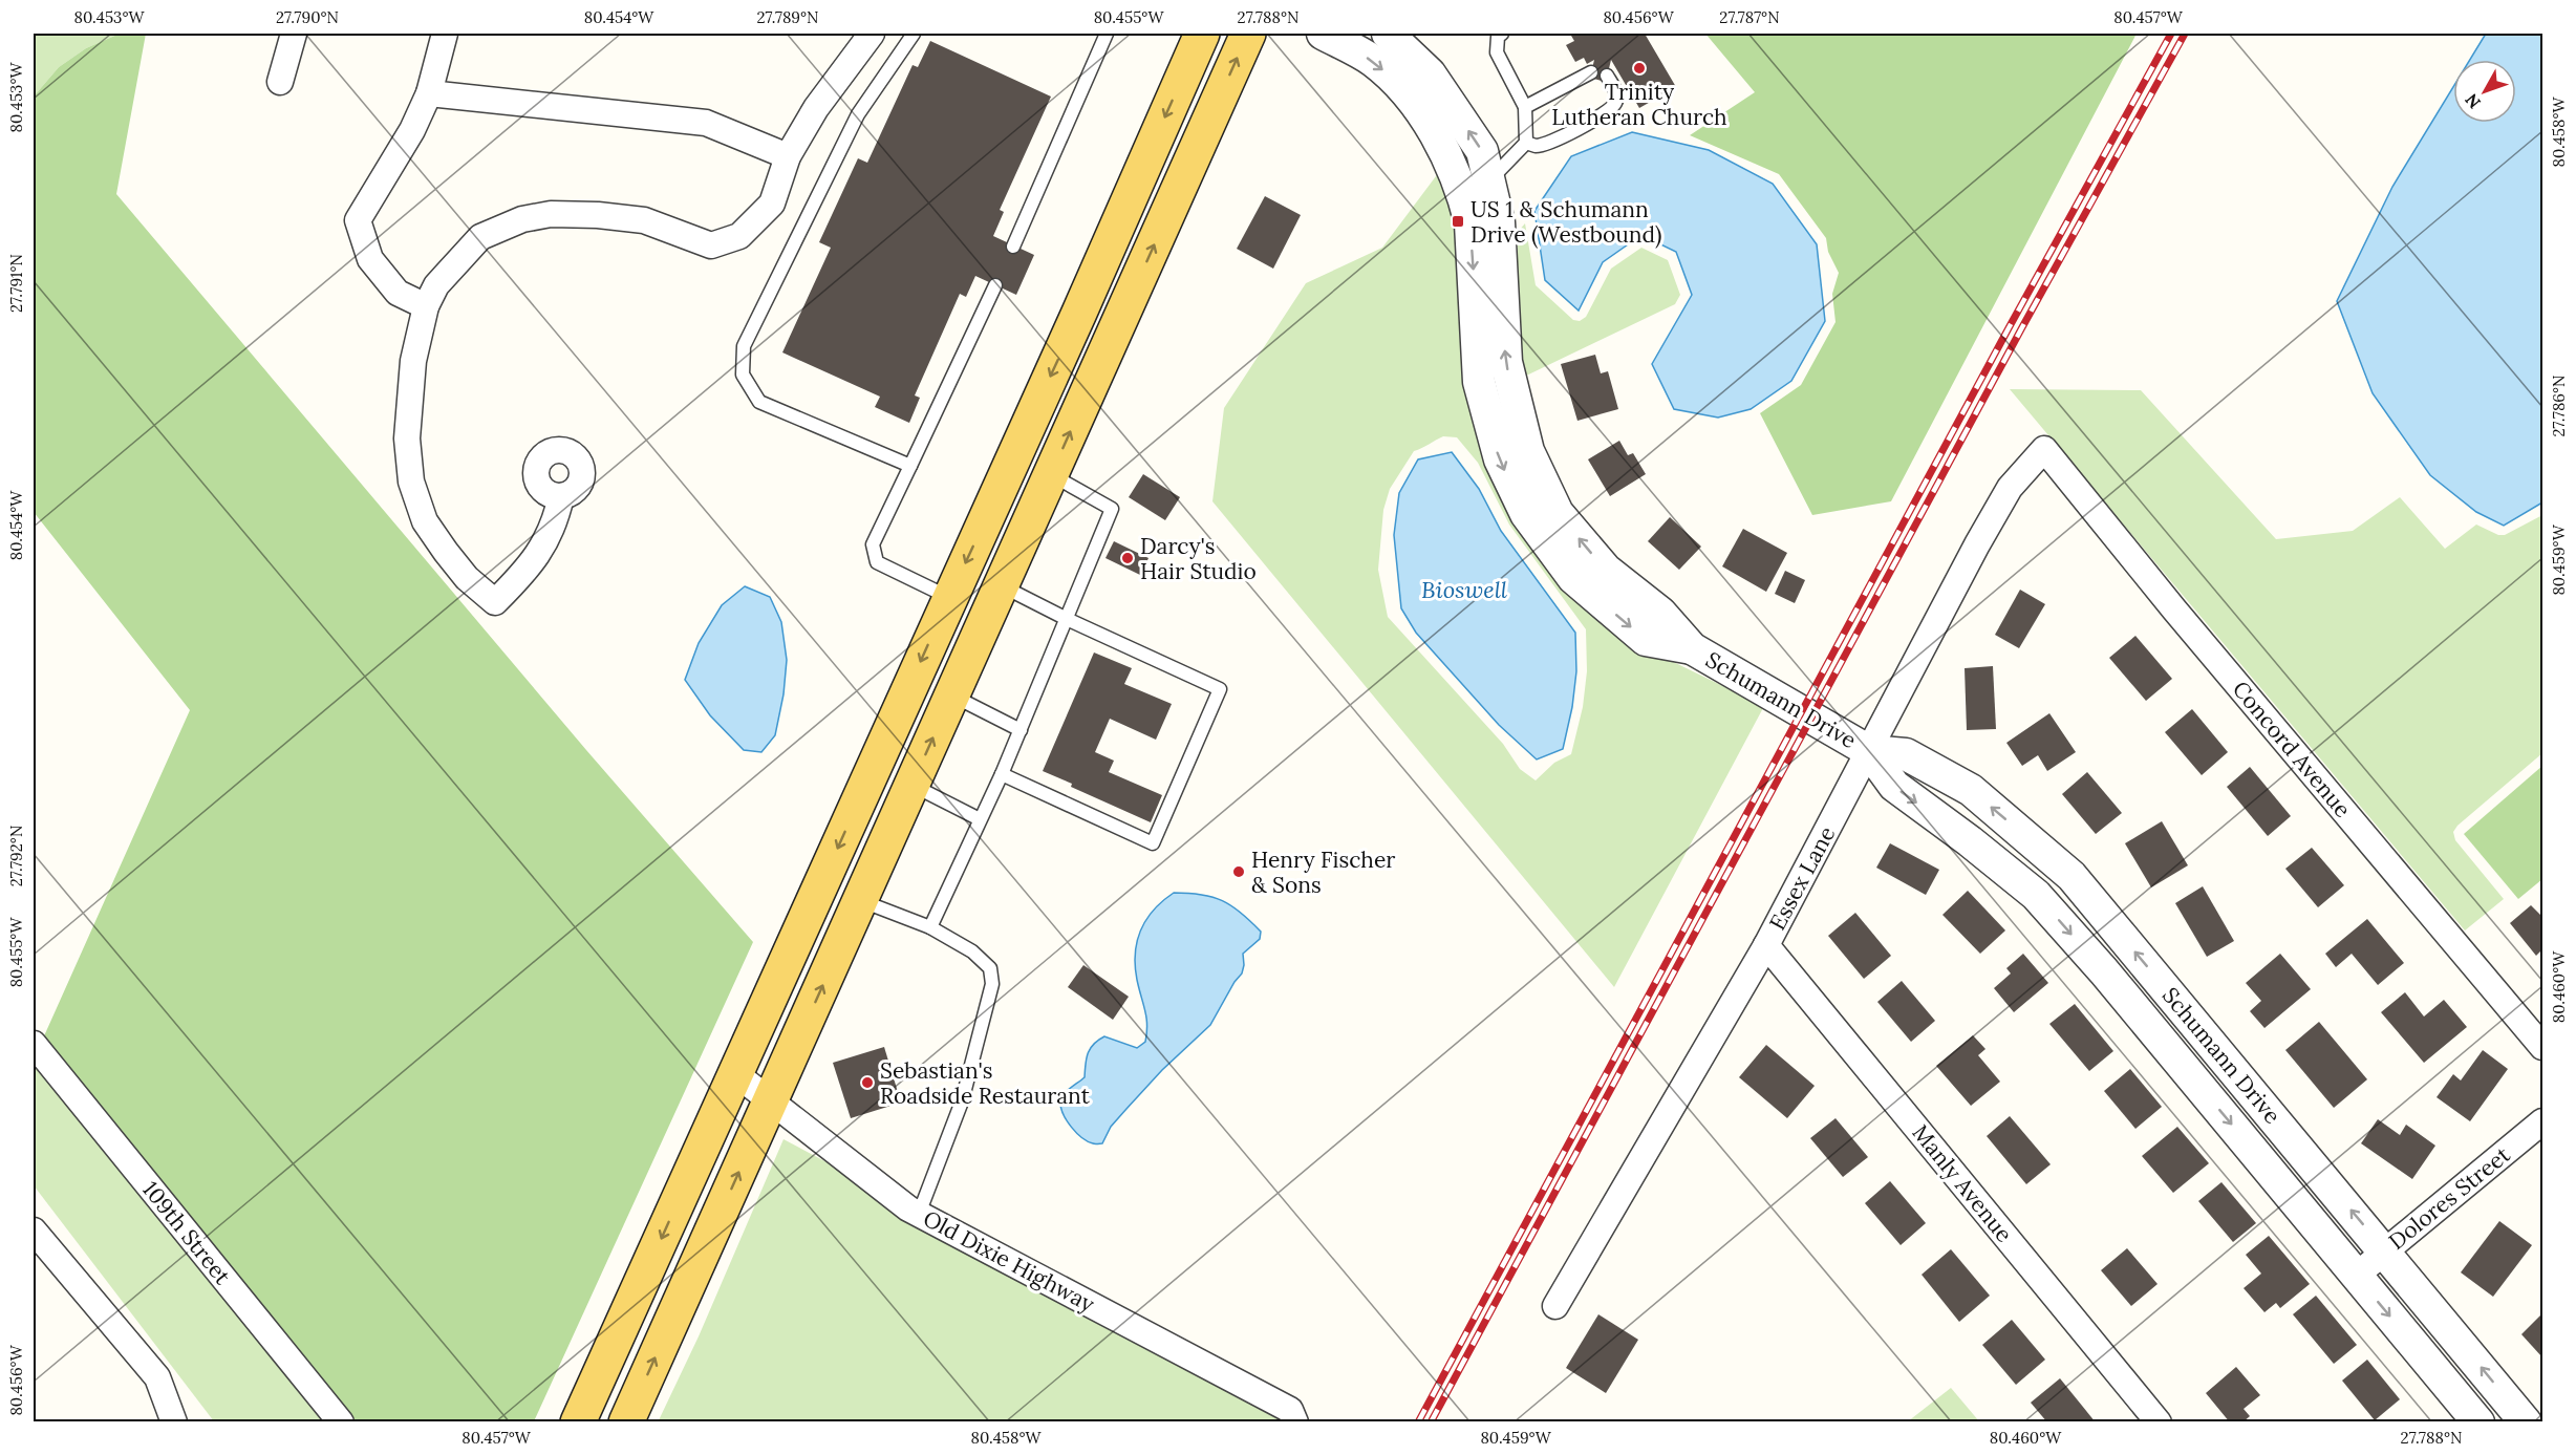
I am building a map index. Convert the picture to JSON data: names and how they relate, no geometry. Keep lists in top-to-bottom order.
{
  "streets": {
    "street": [
      "Schumann Drive",
      "Concord Avenue",
      "Essex Lane",
      "Manly Avenue",
      "Dolores Street",
      "109th Street",
      "Old Dixie Highway"
    ]
  },
  "crossings": [
    ["Schumann Drive", "Essex Lane"],
    ["Schumann Drive", "Dolores Street"],
    ["Concord Avenue", "Essex Lane"],
    ["Essex Lane", "Manly Avenue"]
  ],
  "water": ["Bioswell"],
  "places": {
    "other": [
      "Trinity Lutheran Church",
      "Darcy's Hair Studio",
      "Henry Fischer & Sons",
      "Sebastian's Roadside Restaurant"
    ],
    "transit": ["US 1 & Schumann Drive (Westbound)"]
  },
  "north": "bottom left",
  "coordinates": [
    "80.453°W",
    "27.790°N",
    "80.454°W",
    "27.789°N",
    "80.455°W",
    "27.788°N",
    "80.456°W",
    "27.787°N",
    "80.457°W",
    "80.458°W",
    "27.791°N",
    "27.786°N",
    "80.459°W",
    "27.792°N",
    "80.460°W"
  ]
}
